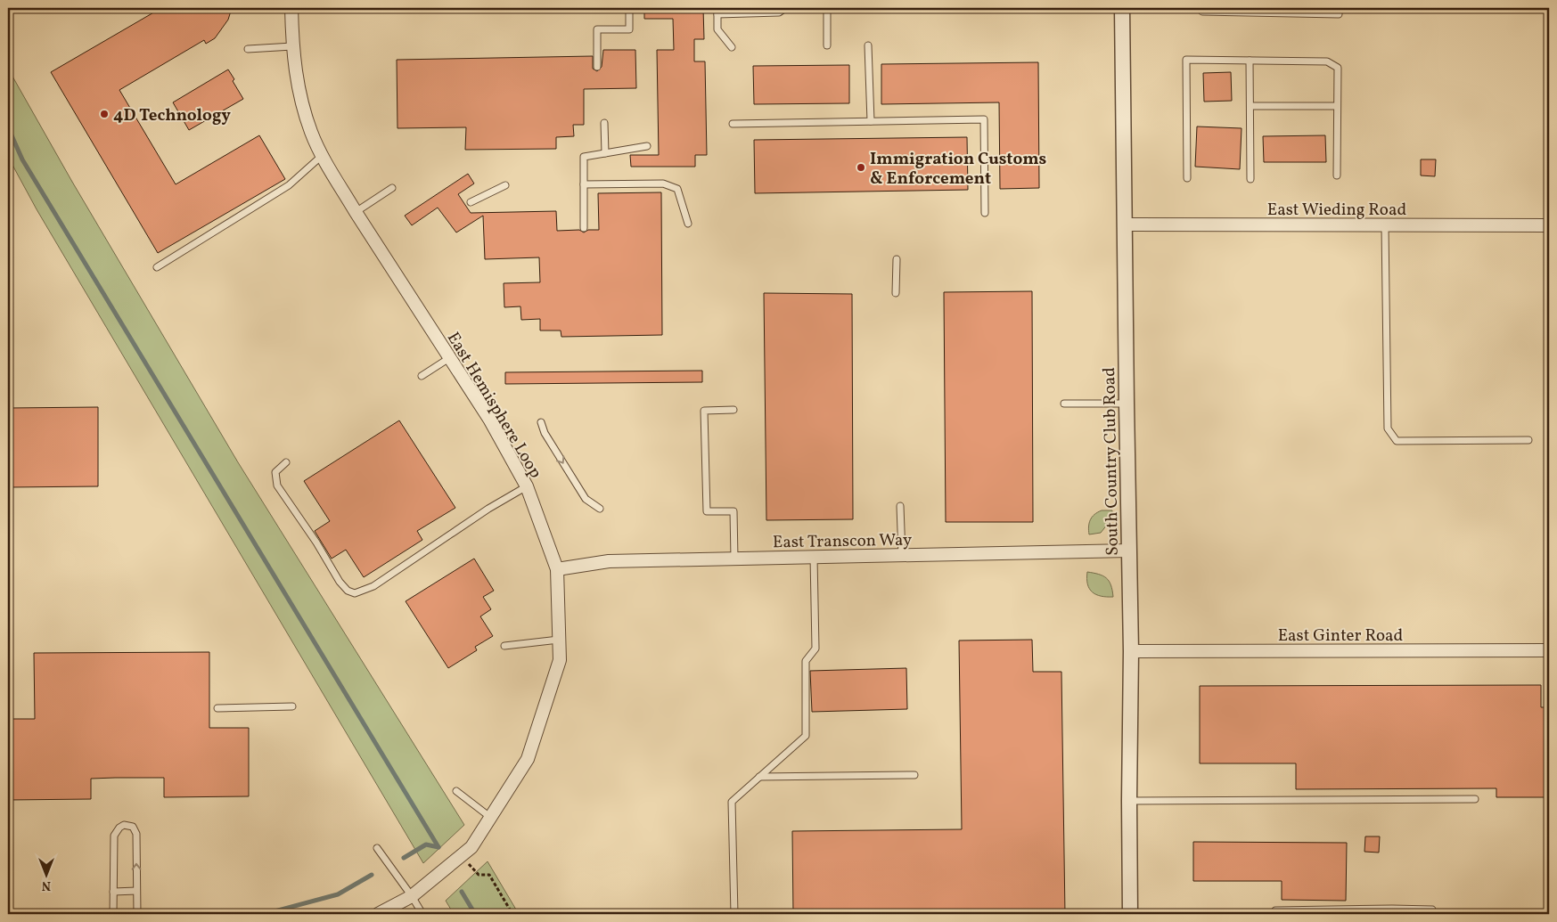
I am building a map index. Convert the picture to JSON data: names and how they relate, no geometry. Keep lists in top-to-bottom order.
{
  "streets": {
    "street": [
      "East Wieding Road",
      "East Hemisphere Loop",
      "South Country Club Road",
      "East Transcon Way",
      "East Ginter Road"
    ]
  },
  "crossings": [
    ["East Wieding Road", "South Country Club Road"],
    ["East Hemisphere Loop", "East Transcon Way"],
    ["South Country Club Road", "East Transcon Way"],
    ["South Country Club Road", "East Ginter Road"]
  ],
  "places": ["4D Technology", "Immigration Customs & Enforcement"],
  "north": "bottom"
}
